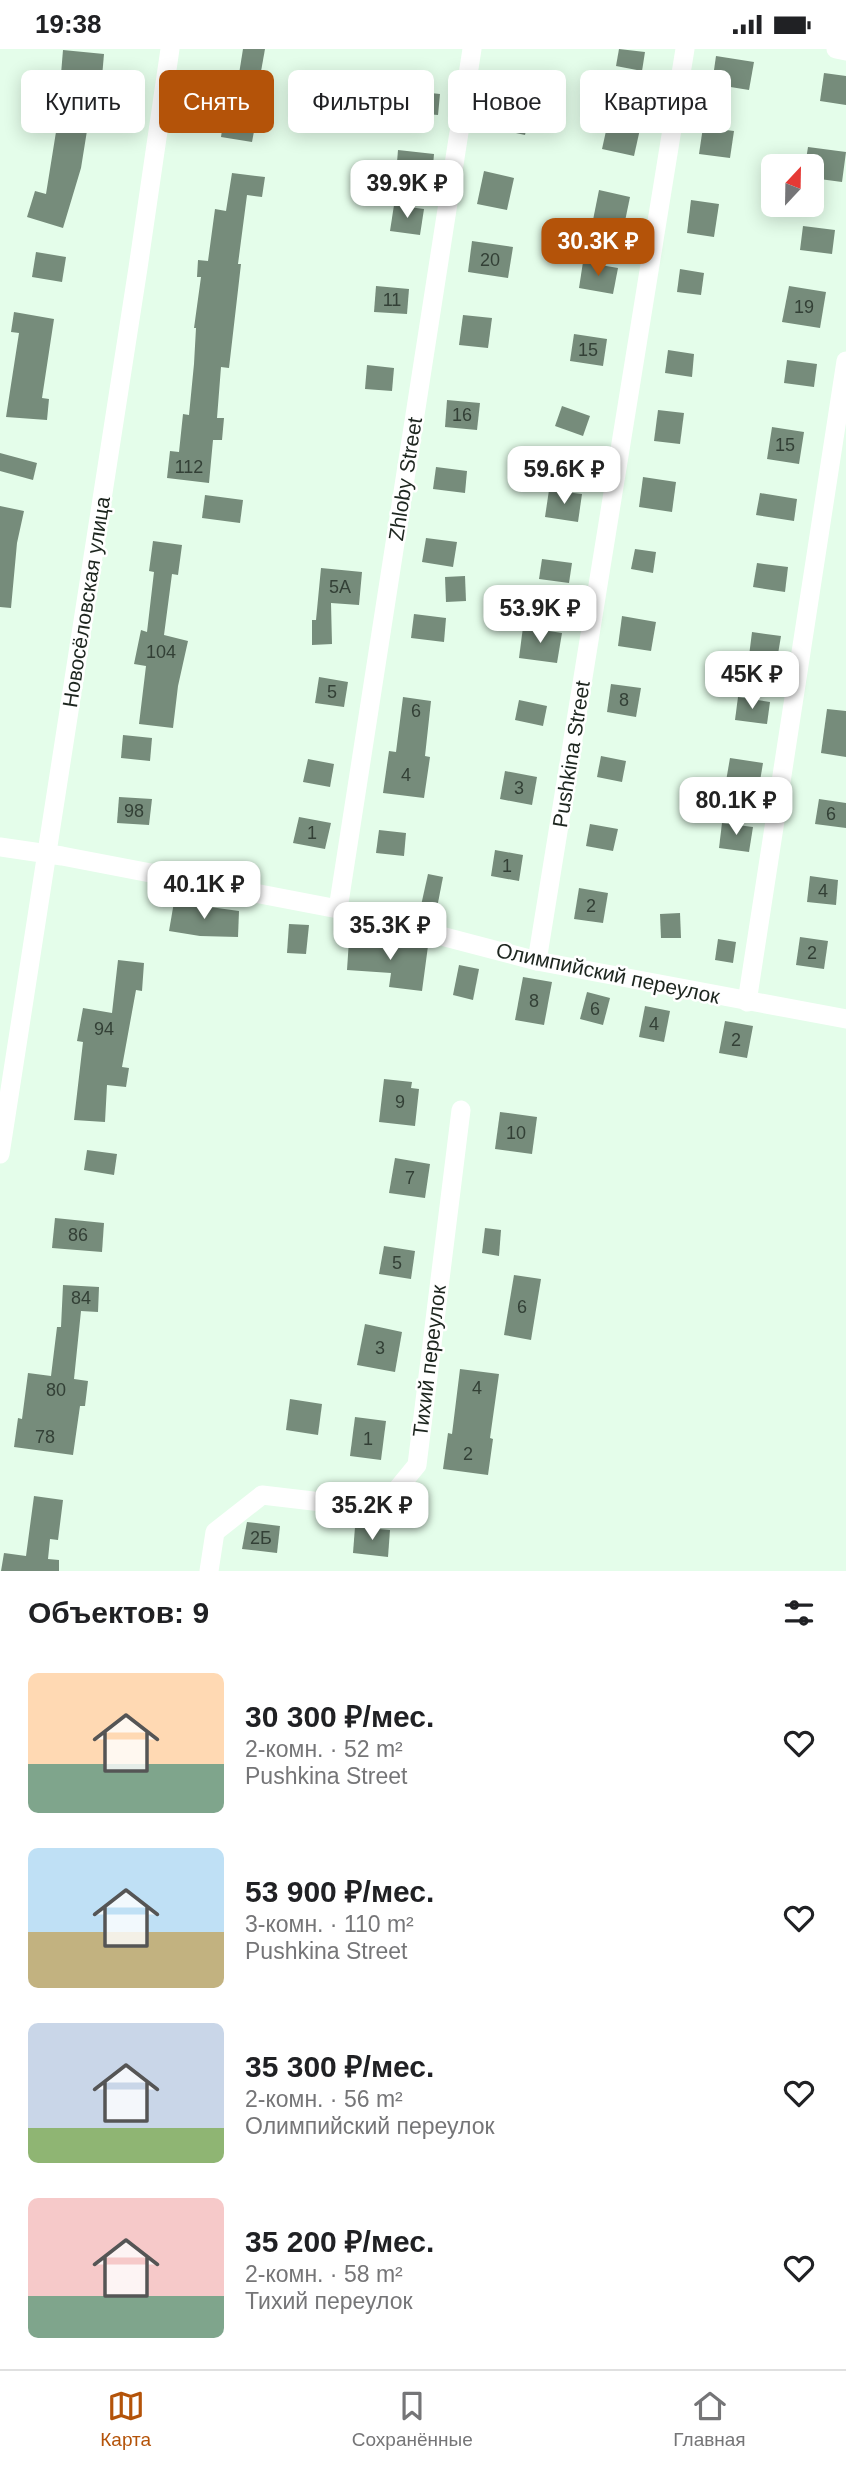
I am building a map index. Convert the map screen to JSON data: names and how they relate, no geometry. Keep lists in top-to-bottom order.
{
  "streets": {
    "street": [
      "Zhloby Street",
      "Новосёловская улица",
      "Pushkina Street",
      "Олимпийский переулок",
      "Тихий переулок"
    ]
  },
  "crossings": [
    ["Zhloby Street", "Олимпийский переулок"],
    ["Новосёловская улица", "Олимпийский переулок"],
    ["Pushkina Street", "Олимпийский переулок"]
  ],
  "house_numbers": [
    "20",
    "11",
    "19",
    "15",
    "16",
    "15",
    "112",
    "5А",
    "104",
    "5",
    "8",
    "6",
    "4",
    "3",
    "98",
    "6",
    "1",
    "1",
    "4",
    "2",
    "2",
    "8",
    "6",
    "4",
    "94",
    "2",
    "9",
    "10",
    "7",
    "86",
    "5",
    "84",
    "6",
    "3",
    "4",
    "80",
    "78",
    "1",
    "2",
    "2Б"
  ],
  "north": "top",
  "page": {
    "status": "19:38",
    "chip": [
      "Купить",
      "Снять",
      "Фильтры",
      "Новое",
      "Квартира"
    ],
    "price": [
      "39.9K ₽",
      "30.3K ₽",
      "59.6K ₽",
      "53.9K ₽",
      "45K ₽",
      "80.1K ₽",
      "40.1K ₽",
      "35.3K ₽",
      "35.2K ₽"
    ],
    "heading": "Объектов: 9",
    "list": [
      {
        "name": "30 300 ₽/мес.",
        "note": "2-комн. · 52 m² · Pushkina Street"
      },
      {
        "name": "53 900 ₽/мес.",
        "note": "3-комн. · 110 m² · Pushkina Street"
      },
      {
        "name": "35 300 ₽/мес.",
        "note": "2-комн. · 56 m² · Олимпийский переулок"
      },
      {
        "name": "35 200 ₽/мес.",
        "note": "2-комн. · 58 m² · Тихий переулок"
      }
    ],
    "tabs": ["Карта", "Сохранённые", "Главная"]
  }
}
